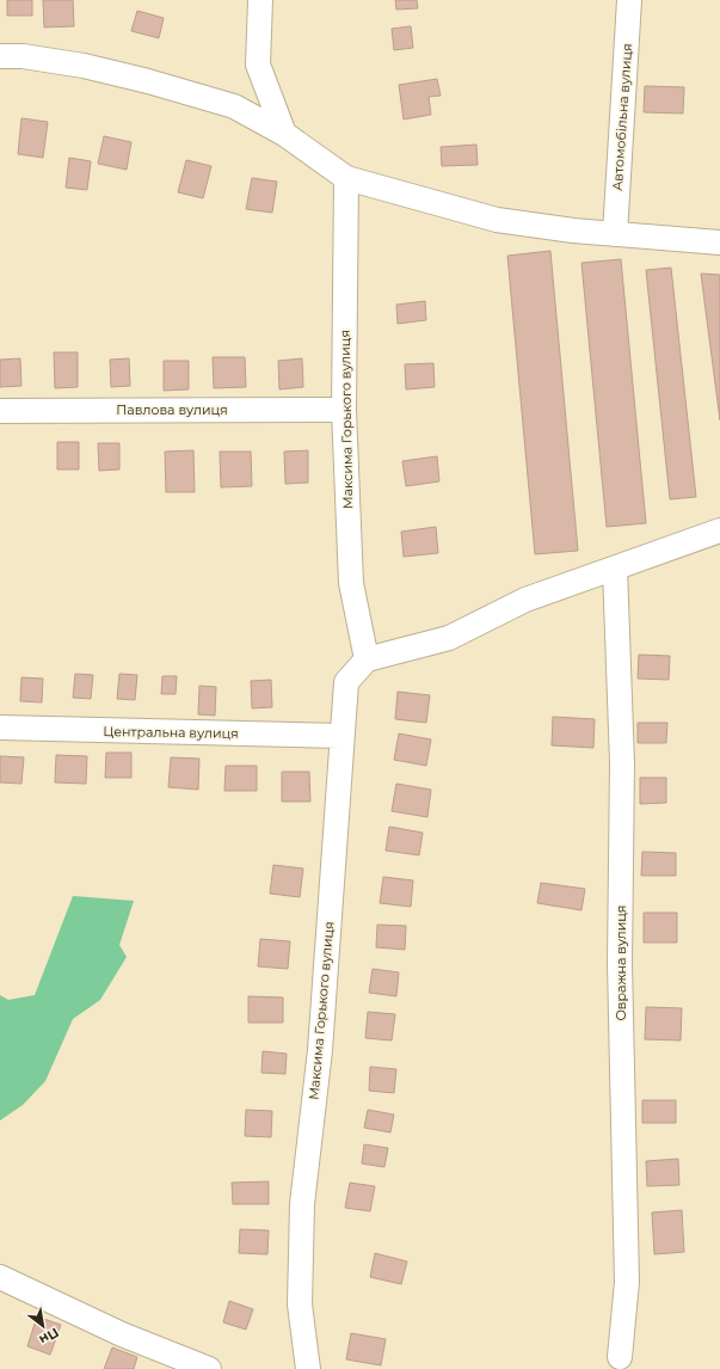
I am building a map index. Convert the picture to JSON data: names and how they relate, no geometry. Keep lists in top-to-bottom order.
{
  "streets": {
    "street": [
      "Автомобільна вулиця",
      "Павлова вулиця",
      "Максима Горького вулиця",
      "Центральна вулиця",
      "Овражна вулиця"
    ]
  },
  "crossings": [
    ["Павлова вулиця", "Максима Горького вулиця"],
    ["Максима Горького вулиця", "Центральна вулиця"]
  ],
  "north": "bottom right"
}
